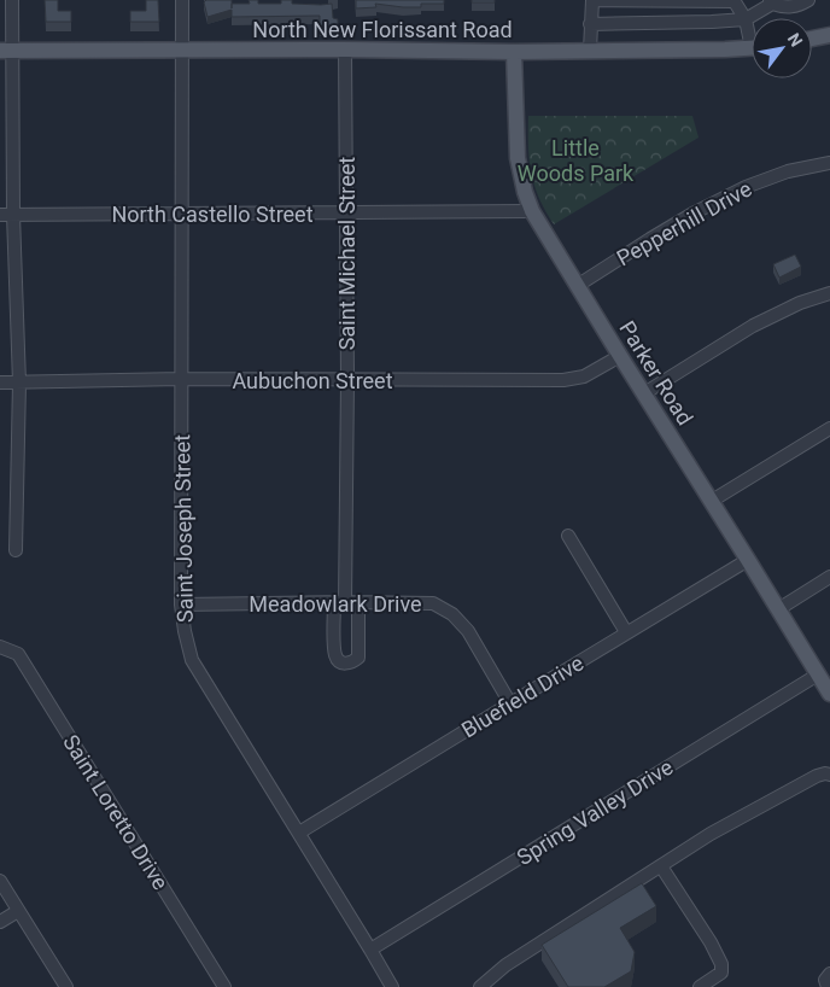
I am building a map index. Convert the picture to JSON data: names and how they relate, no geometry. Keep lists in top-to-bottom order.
{
  "streets": {
    "main road": ["North New Florissant Road", "Parker Road"],
    "street": [
      "North Castello Street",
      "Pepperhill Drive",
      "Saint Michael Street",
      "Aubuchon Street",
      "Saint Joseph Street",
      "Meadowlark Drive",
      "Bluefield Drive",
      "Saint Loretto Drive",
      "Spring Valley Drive"
    ]
  },
  "crossings": [
    ["North New Florissant Road", "Saint Michael Street"],
    ["North New Florissant Road", "Parker Road"],
    ["North New Florissant Road", "Saint Joseph Street"],
    ["North Castello Street", "Saint Michael Street"],
    ["North Castello Street", "Parker Road"],
    ["North Castello Street", "Saint Joseph Street"],
    ["Pepperhill Drive", "Parker Road"],
    ["Saint Michael Street", "Aubuchon Street"],
    ["Saint Michael Street", "Meadowlark Drive"],
    ["Parker Road", "Aubuchon Street"],
    ["Parker Road", "Bluefield Drive"],
    ["Parker Road", "Spring Valley Drive"],
    ["Aubuchon Street", "Saint Joseph Street"],
    ["Saint Joseph Street", "Meadowlark Drive"],
    ["Saint Joseph Street", "Bluefield Drive"],
    ["Saint Joseph Street", "Spring Valley Drive"],
    ["Meadowlark Drive", "Bluefield Drive"]
  ],
  "parks": ["Little Woods Park"],
  "north": "top right"
}
